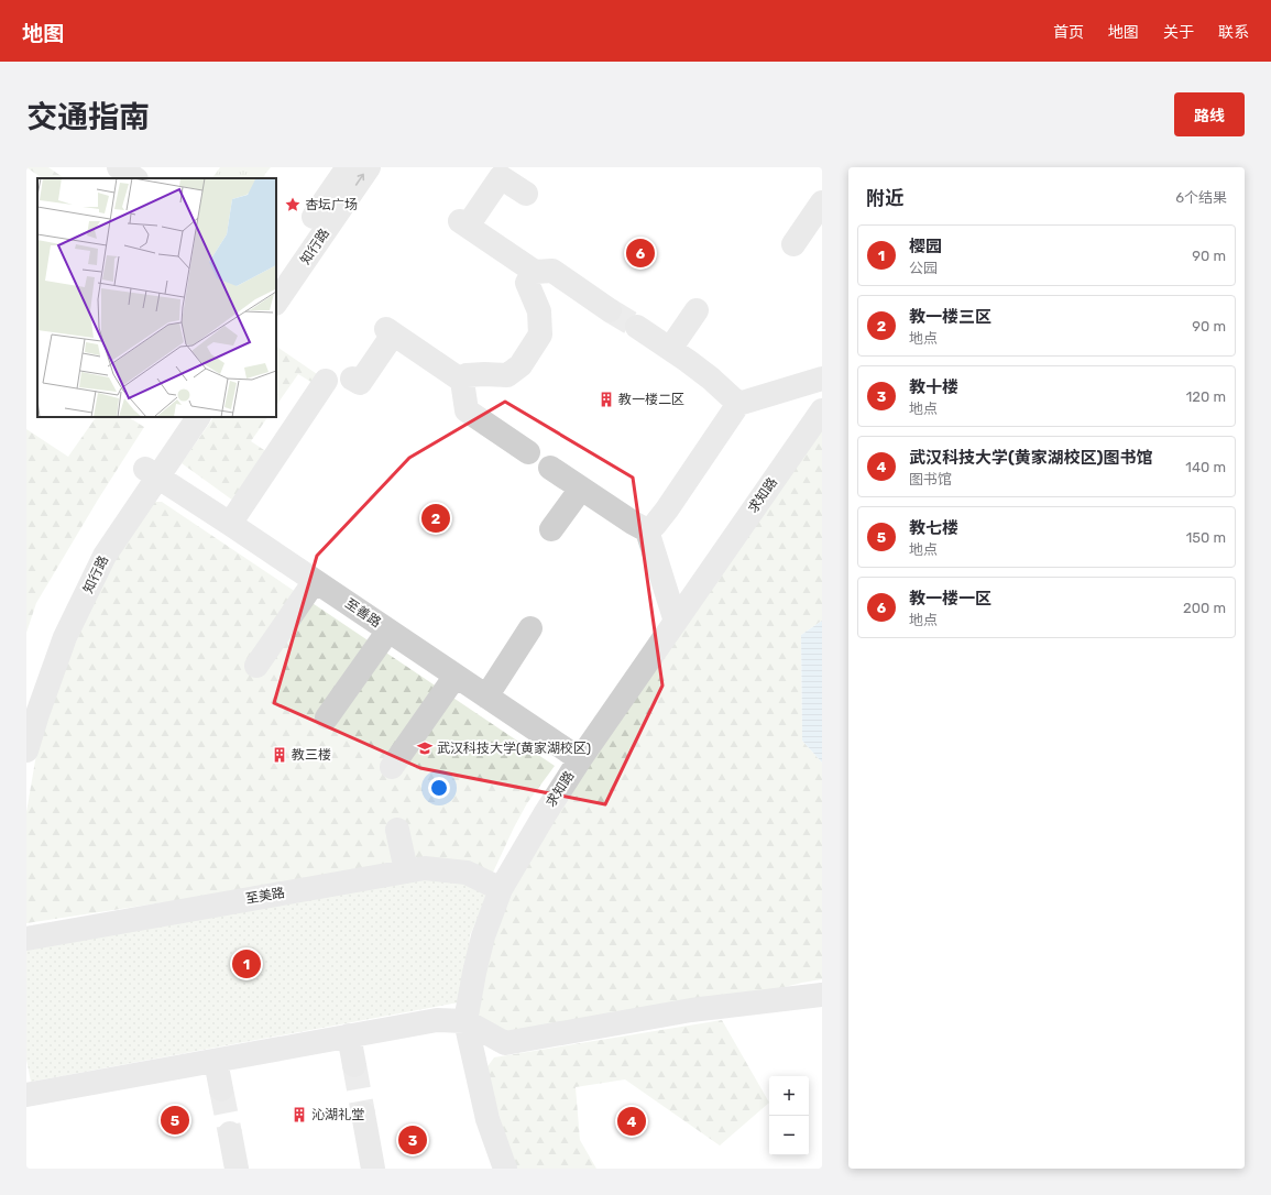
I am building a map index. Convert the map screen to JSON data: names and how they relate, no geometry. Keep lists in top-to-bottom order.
{
  "streets": {
    "lane": [
      "知行路",
      "求知路",
      "至善路",
      "至美路"
    ]
  },
  "crossings": [
    ["知行路", "至善路"],
    ["求知路", "至善路"],
    ["求知路", "至美路"]
  ],
  "places": {
    "place": ["杏坛广场"],
    "building": ["教一楼二区", "教三楼", "沁湖礼堂"],
    "school or university": ["武汉科技大学(黄家湖校区)"]
  },
  "page": {
    "header": "地图",
    "nav": [
      "首页",
      "地图",
      "关于",
      "联系"
    ],
    "title": "交通指南",
    "buttons": "路线",
    "heading": ["附近", "6个结果"],
    "list": [
      {
        "mark": "1",
        "name": "樱园",
        "note": "公园",
        "value": "90 m"
      },
      {
        "mark": "2",
        "name": "教一楼三区",
        "note": "地点",
        "value": "90 m"
      },
      {
        "mark": "3",
        "name": "教十楼",
        "note": "地点",
        "value": "120 m"
      },
      {
        "mark": "4",
        "name": "武汉科技大学(黄家湖校区)图书馆",
        "note": "图书馆",
        "value": "140 m"
      },
      {
        "mark": "5",
        "name": "教七楼",
        "note": "地点",
        "value": "150 m"
      },
      {
        "mark": "6",
        "name": "教一楼一区",
        "note": "地点",
        "value": "200 m"
      }
    ],
    "pins": [
      "6",
      "2",
      "1",
      "5",
      "4",
      "3"
    ],
    "map_buttons": ["+", "−"]
  }
}
